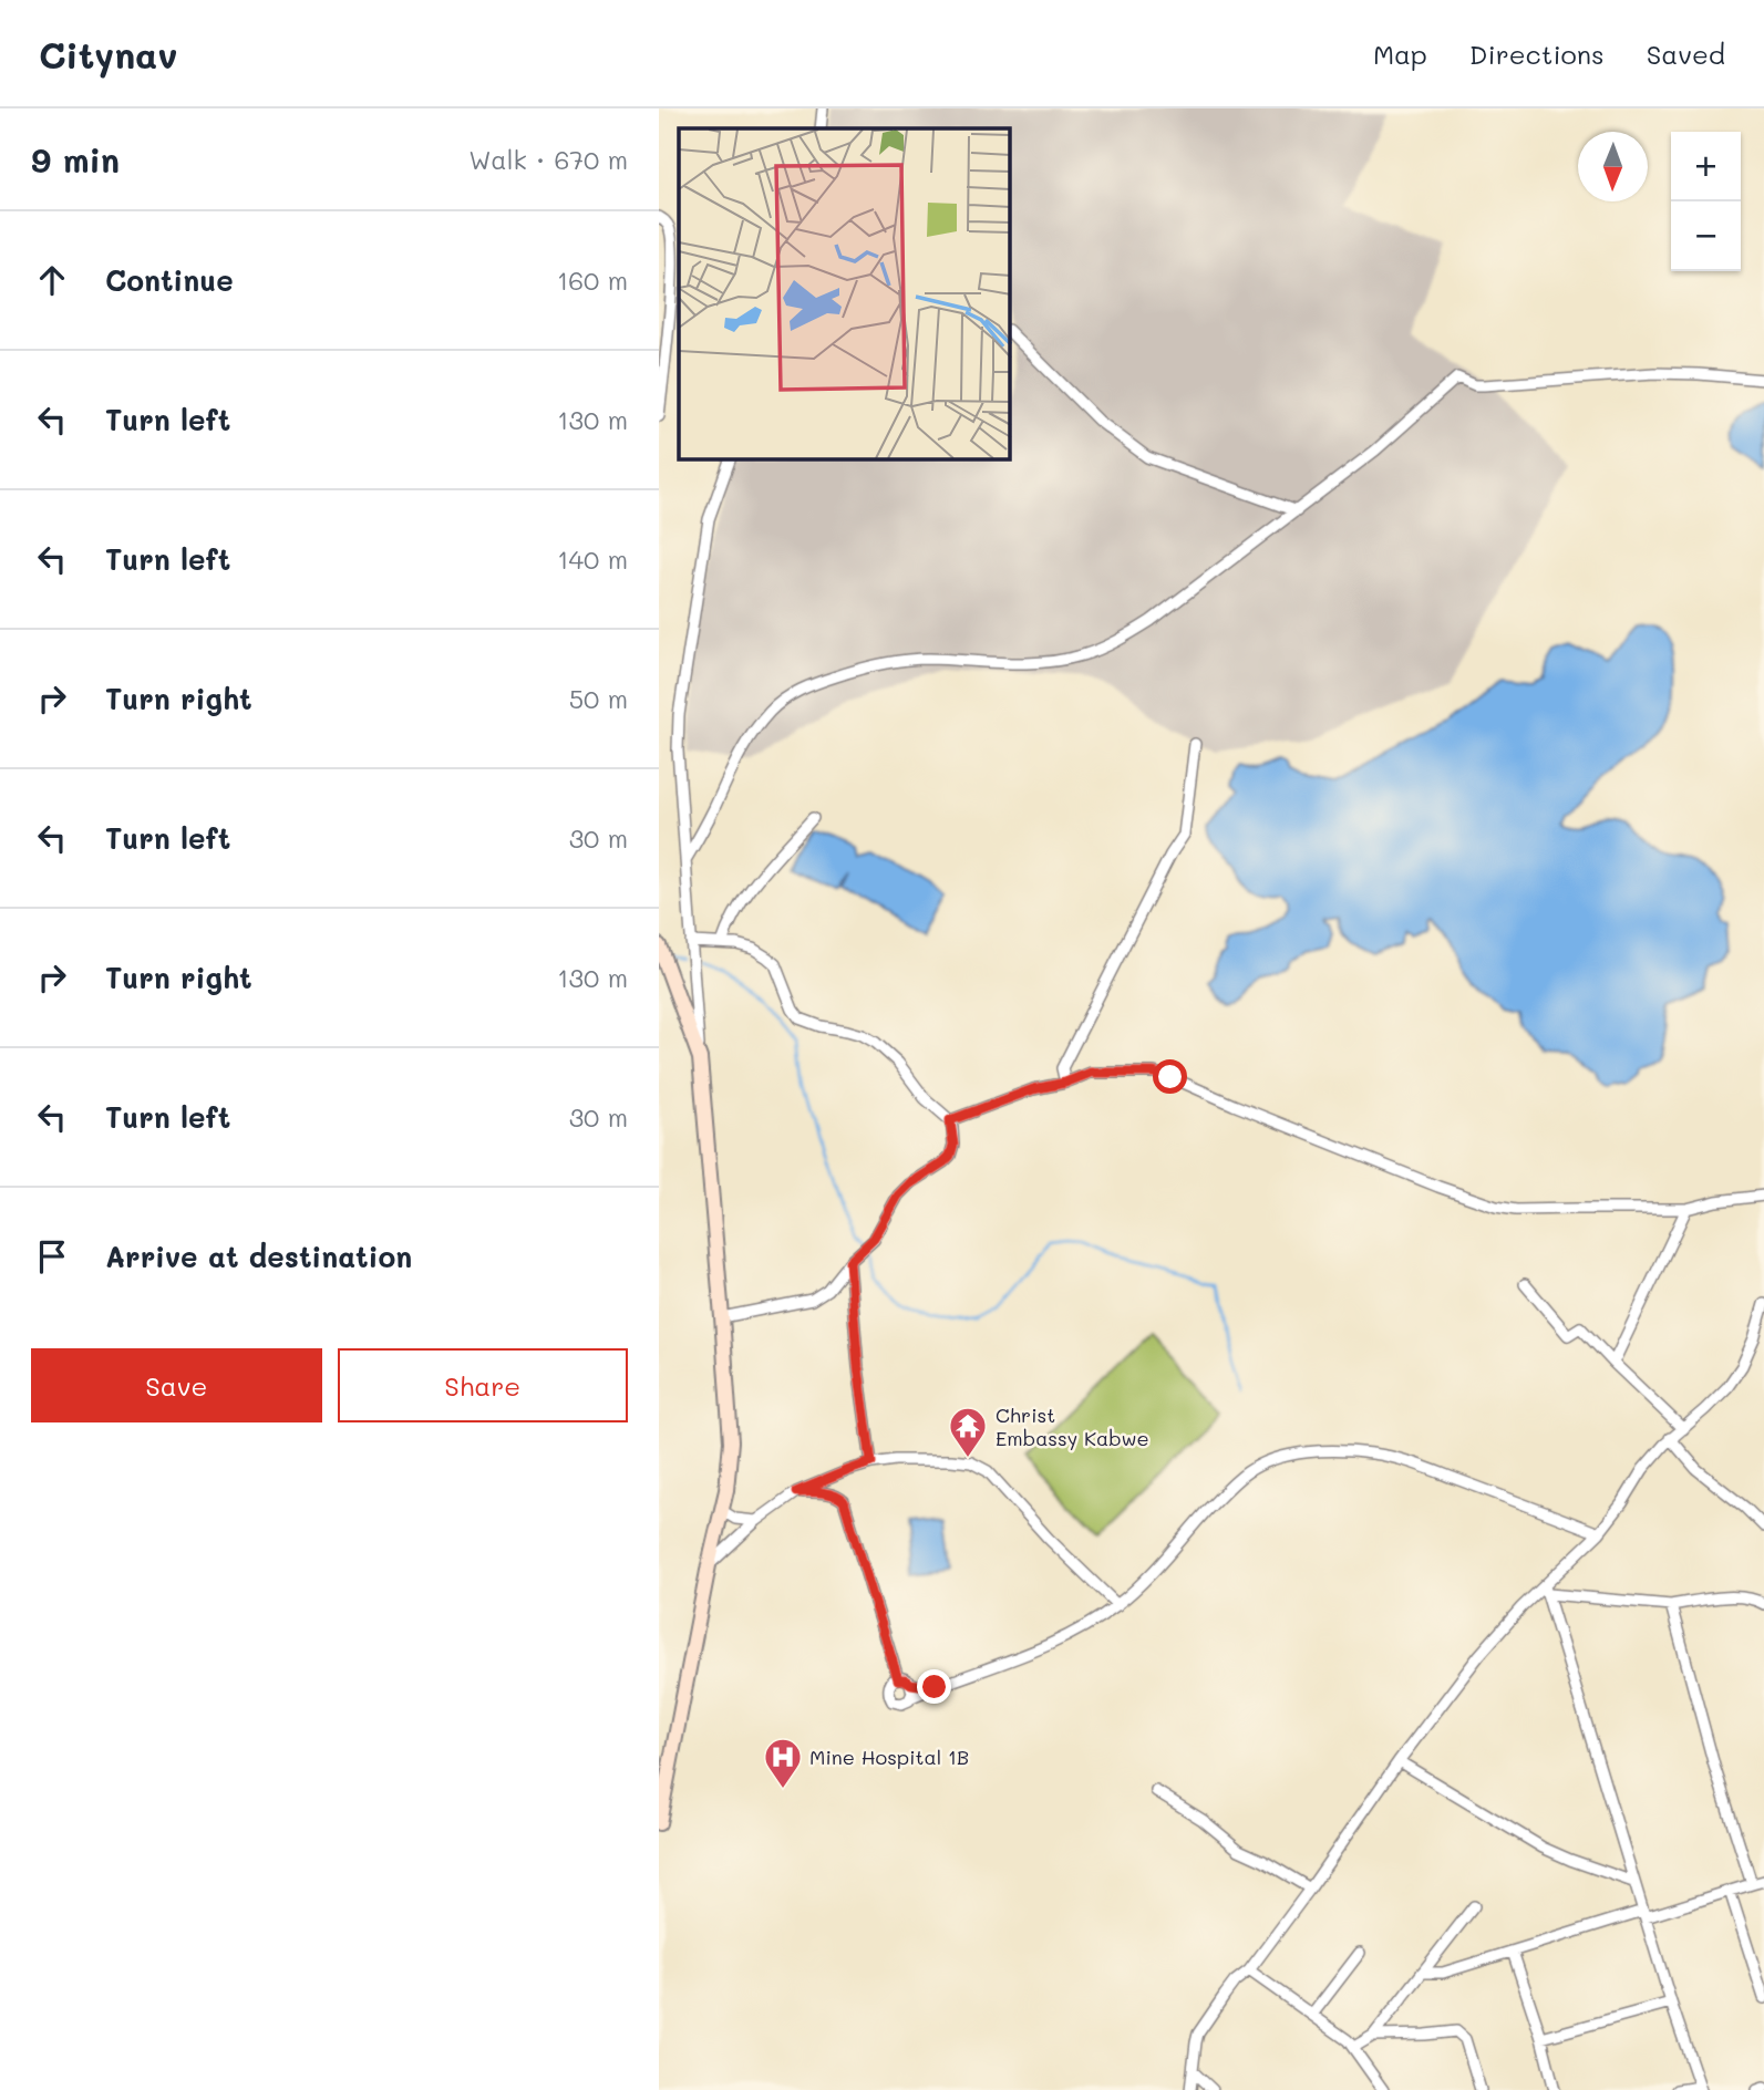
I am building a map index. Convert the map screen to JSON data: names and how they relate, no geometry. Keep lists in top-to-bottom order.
{
  "places": {
    "temple": ["Christ Embassy Kabwe"],
    "hospital": ["Mine Hospital 1B"]
  },
  "north": "bottom",
  "page": {
    "header": "Citynav",
    "nav": ["Map", "Directions", "Saved"],
    "heading": ["9 min", "Walk · 670 m"],
    "map_buttons": ["+", "−"],
    "list": [
      ["Continue", "160 m"],
      ["Turn left", "130 m"],
      ["Turn left", "140 m"],
      ["Turn right", "50 m"],
      ["Turn left", "30 m"],
      ["Turn right", "130 m"],
      ["Turn left", "30 m"],
      "Arrive at destination"
    ],
    "buttons": ["Save", "Share"]
  }
}
